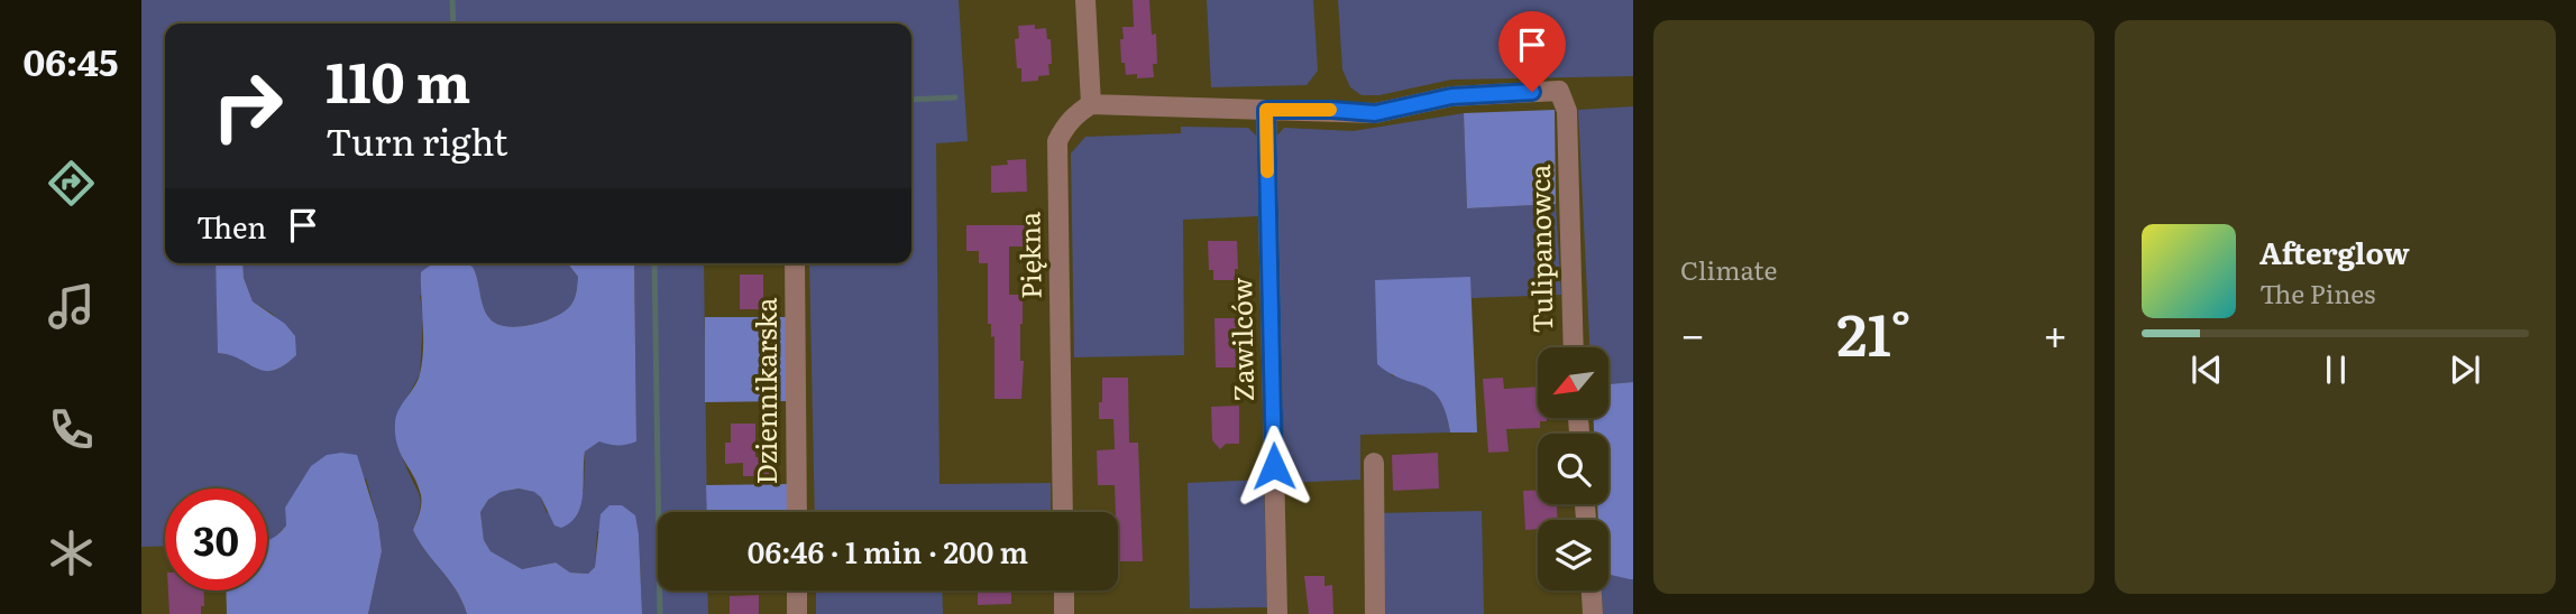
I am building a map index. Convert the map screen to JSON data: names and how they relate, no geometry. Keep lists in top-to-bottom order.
{
  "streets": {
    "street": [
      "Tulipanowca",
      "Piękna",
      "Zawilców",
      "Dziennikarska"
    ]
  },
  "crossings": [
    ["Tulipanowca", "Zawilców"]
  ],
  "north": "bottom left",
  "page": {
    "tabs": "06:45",
    "tile": "Climate",
    "turn": ["110 m", "Turn right"],
    "then": "Then",
    "song": ["Afterglow", "The Pines"],
    "heat": ["−", "21°", "+"],
    "limit": "30",
    "trip": "06:46 · 1 min · 200 m"
  }
}
